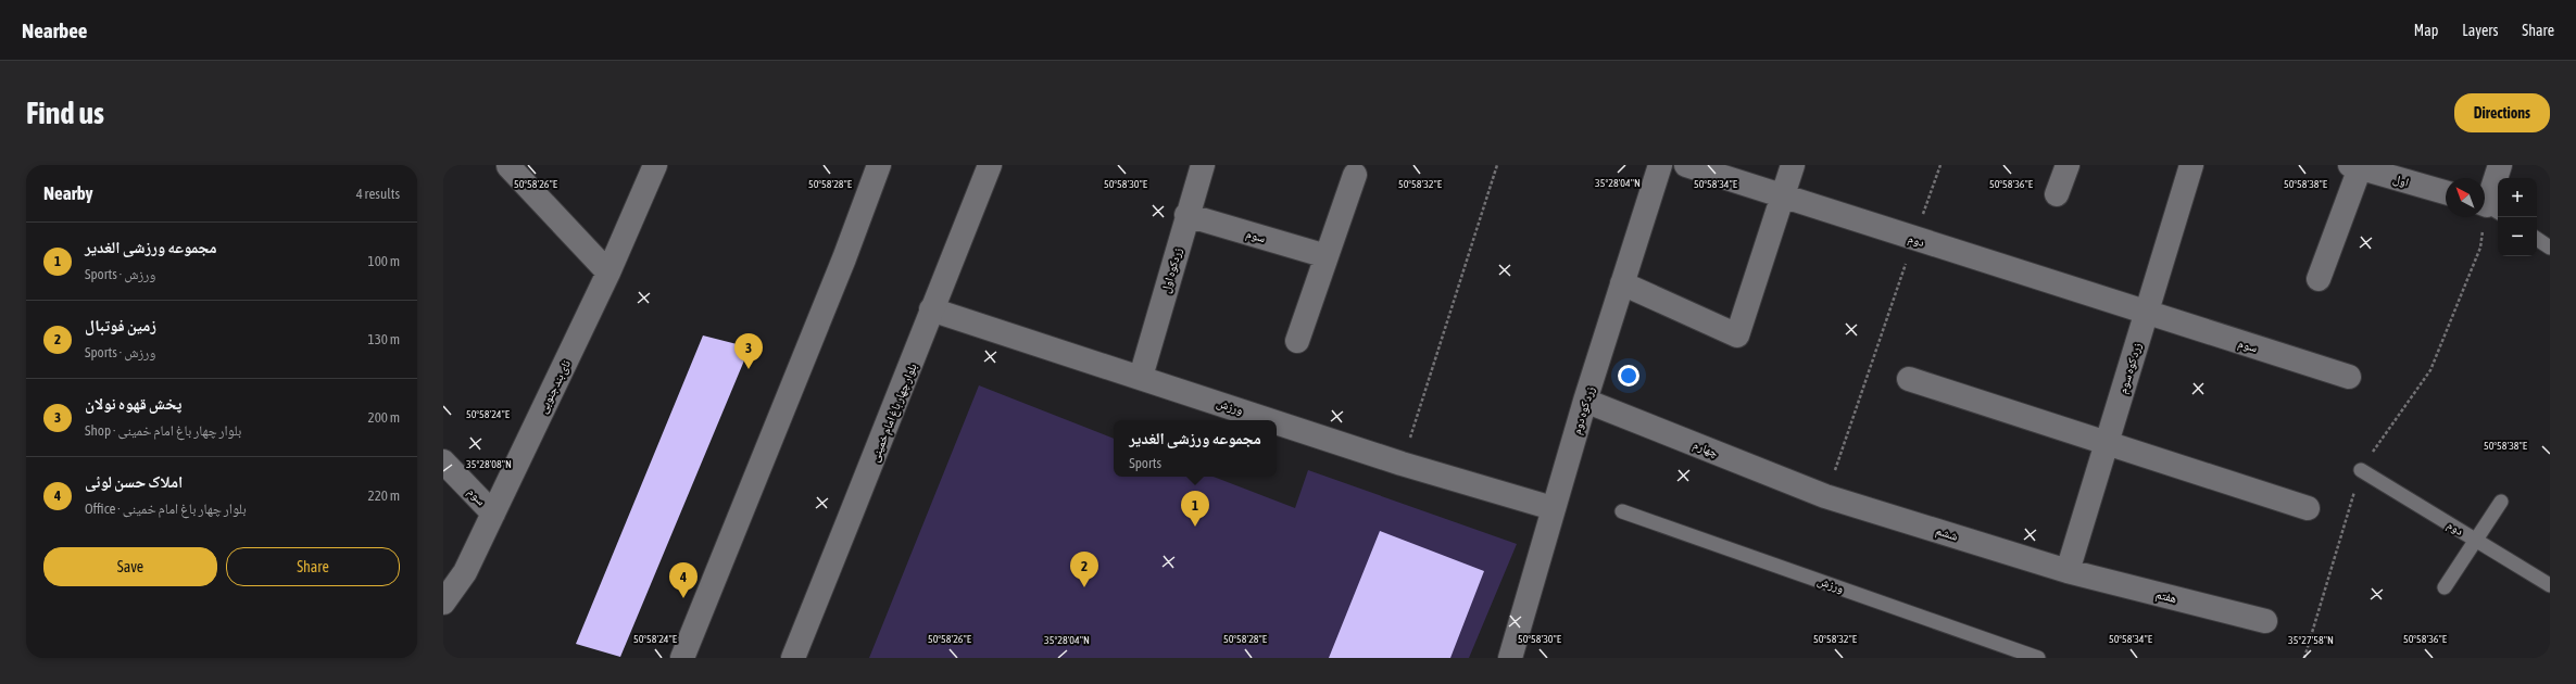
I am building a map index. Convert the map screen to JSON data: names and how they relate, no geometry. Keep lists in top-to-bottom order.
{
  "streets": {
    "street": [
      "اول",
      "سوم",
      "دوم",
      "زردکوه اول",
      "زرد کوه سوم",
      "نای بند جنوبی",
      "ورزش",
      "زرد کوه دوم",
      "بلوار چهار باغ امام خمینی",
      "چهارم",
      "ششم",
      "هفتم"
    ]
  },
  "crossings": [
    ["سوم", "دوم"],
    ["سوم", "زردکوه اول"],
    ["سوم", "زرد کوه سوم"],
    ["سوم", "نای بند جنوبی"],
    ["دوم", "زرد کوه سوم"],
    ["زردکوه اول", "ورزش"],
    ["زرد کوه سوم", "ششم"],
    ["زرد کوه سوم", "هفتم"],
    ["ورزش", "زرد کوه دوم"],
    ["ورزش", "بلوار چهار باغ امام خمینی"],
    ["زرد کوه دوم", "چهارم"],
    ["چهارم", "ششم"],
    ["ششم", "هفتم"]
  ],
  "north": "top left",
  "page": {
    "header": "Nearbee",
    "nav": ["Map", "Layers", "Share"],
    "buttons": [
      "Directions",
      ["Save", "Share"]
    ],
    "title": "Find us",
    "heading": ["Nearby", "4 results"],
    "map_buttons": ["+", "−"],
    "list": [
      {
        "mark": "1",
        "name": "مجموعه ورزشی الغدیر",
        "note": "Sports · ورزش",
        "value": "100 m"
      },
      {
        "mark": "2",
        "name": "زمین فوتبال",
        "note": "Sports · ورزش",
        "value": "130 m"
      },
      {
        "mark": "3",
        "name": "پخش قهوه نولان",
        "note": "Shop · بلوار چهار باغ امام خمینی",
        "value": "200 m"
      },
      {
        "mark": "4",
        "name": "املاک حسن لوئی",
        "note": "Office · بلوار چهار باغ امام خمینی",
        "value": "220 m"
      }
    ],
    "pins": [
      "3",
      "1",
      "2",
      "4"
    ],
    "popup": ["مجموعه ورزشی الغدیر", "Sports"]
  },
  "coordinates": [
    "35°28'04\"N",
    "50°58'32\"E",
    "50°58'38\"E",
    "50°58'26\"E",
    "50°58'28\"E",
    "50°58'30\"E",
    "50°58'34\"E",
    "50°58'36\"E",
    "50°58'24\"E",
    "35°28'08\"N",
    "35°27'58\"N"
  ]
}
